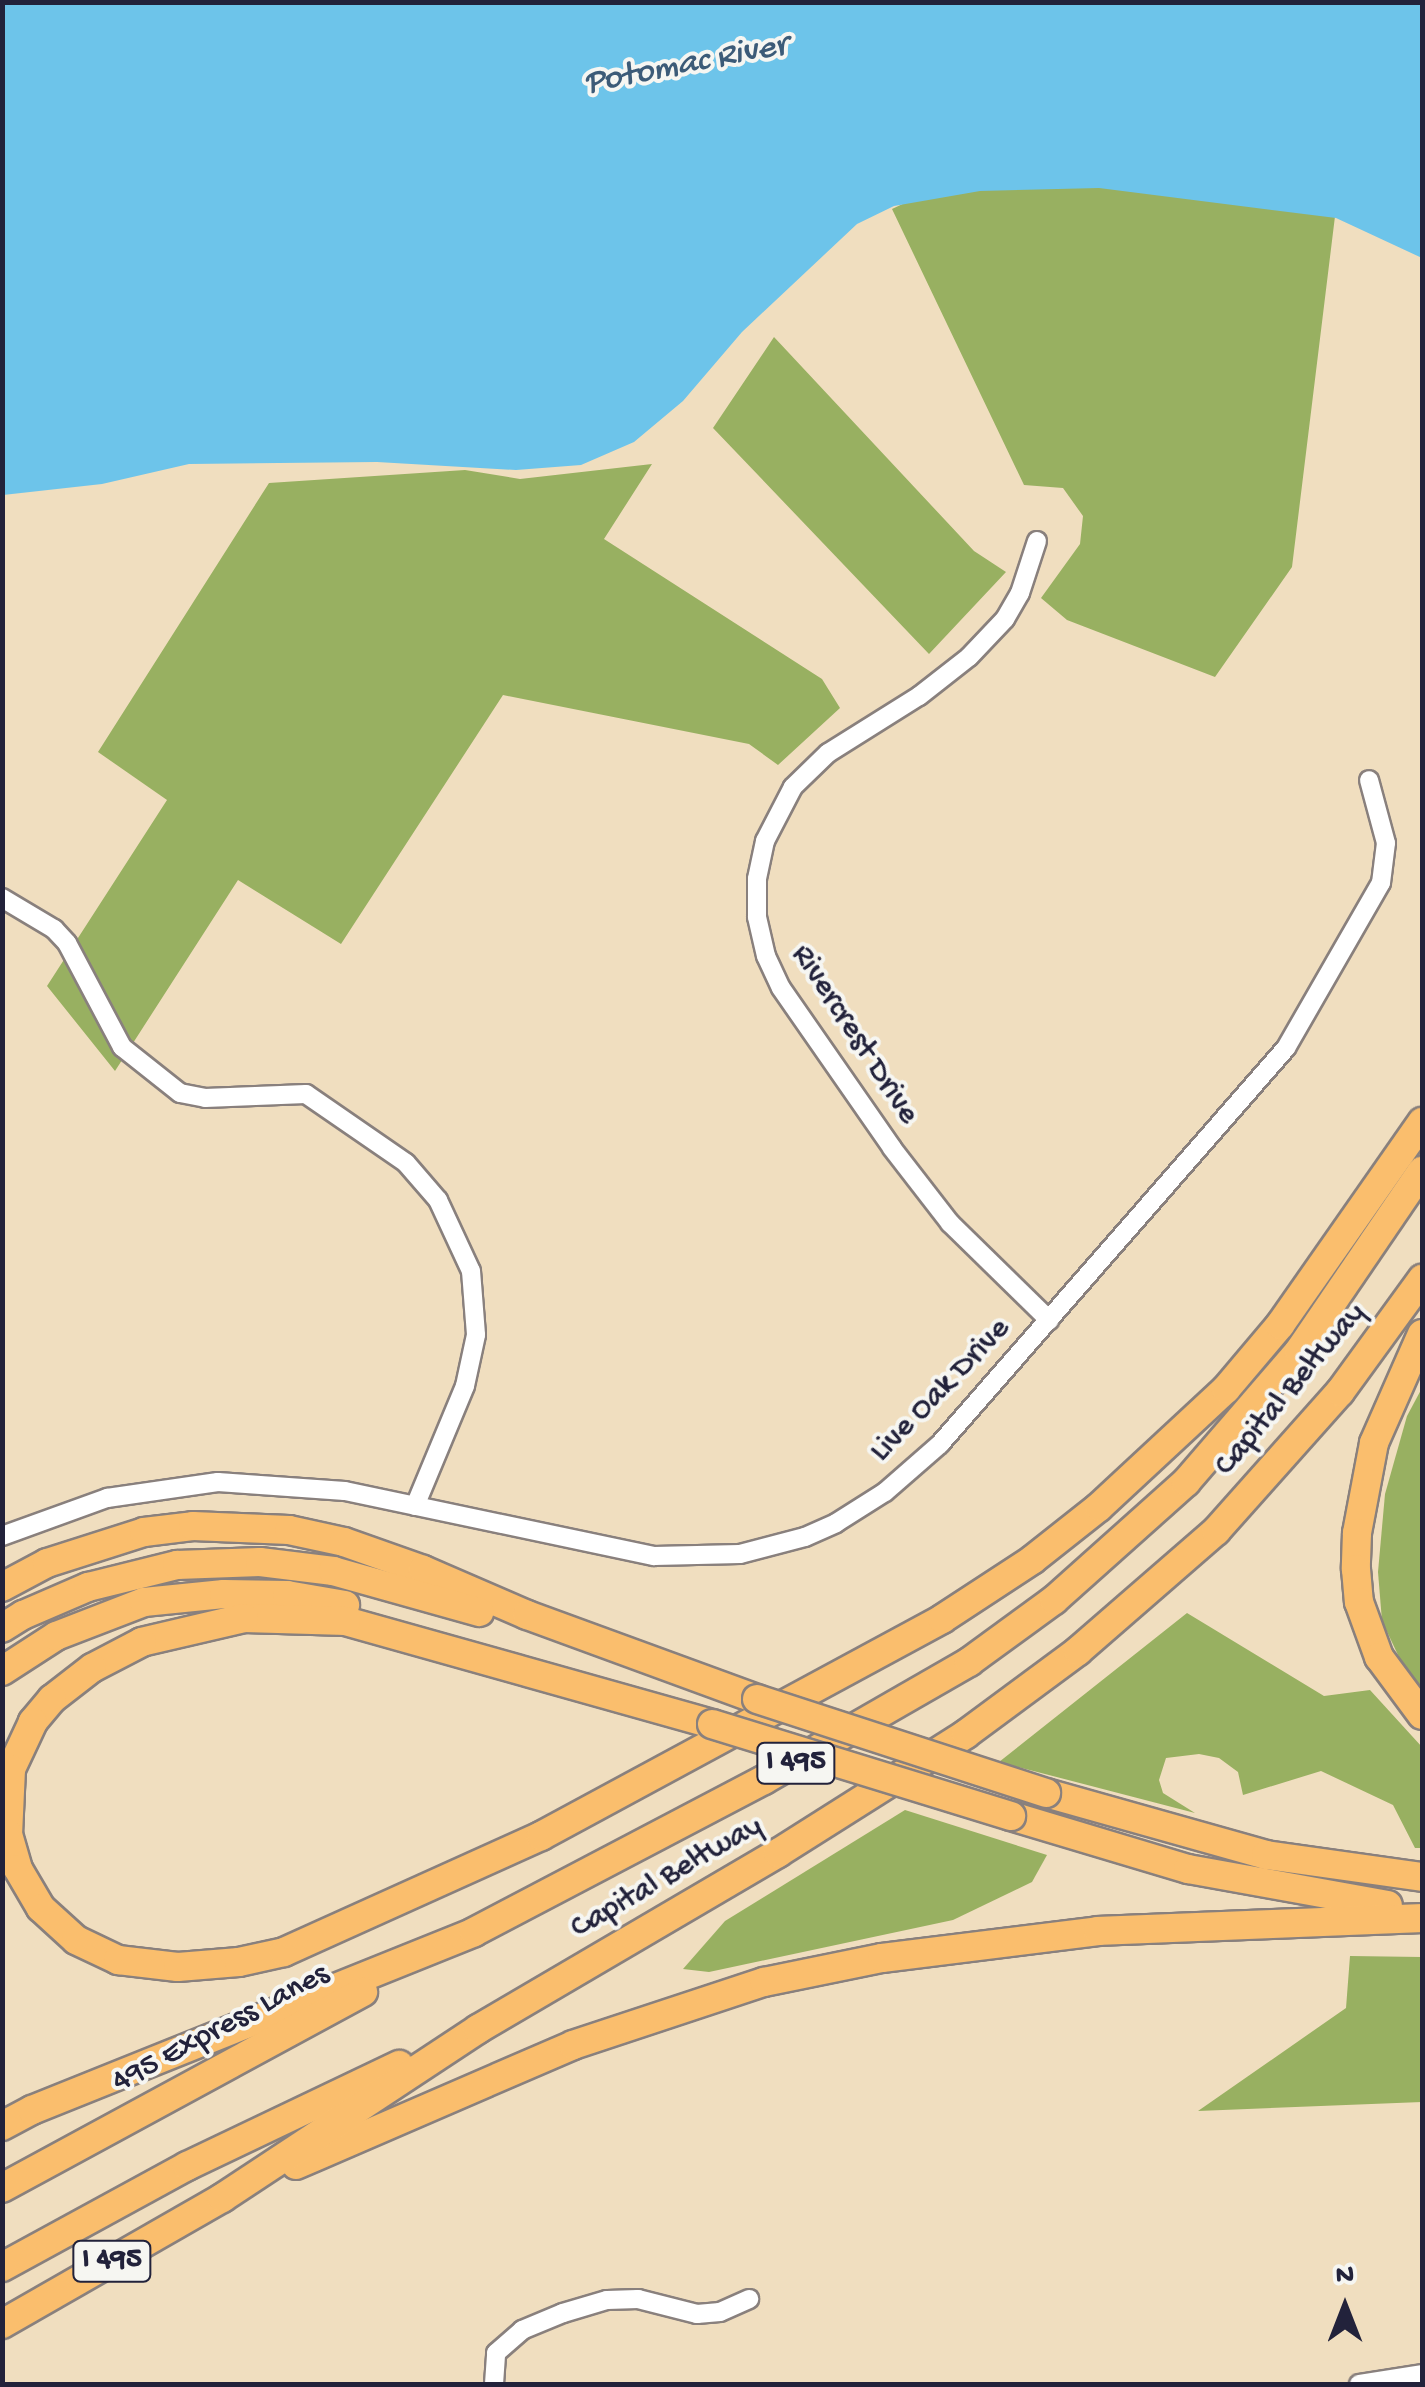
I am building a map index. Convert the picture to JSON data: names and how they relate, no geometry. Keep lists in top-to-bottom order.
{
  "streets": {
    "highway": ["Capital Beltway", "I 495", "495 Express Lanes"],
    "street": ["Rivercrest Drive", "Live Oak Drive"]
  },
  "crossings": [
    ["Rivercrest Drive", "Live Oak Drive"],
    ["Capital Beltway", "495 Express Lanes"]
  ],
  "water": ["Potomac River"],
  "north": "top"
}
